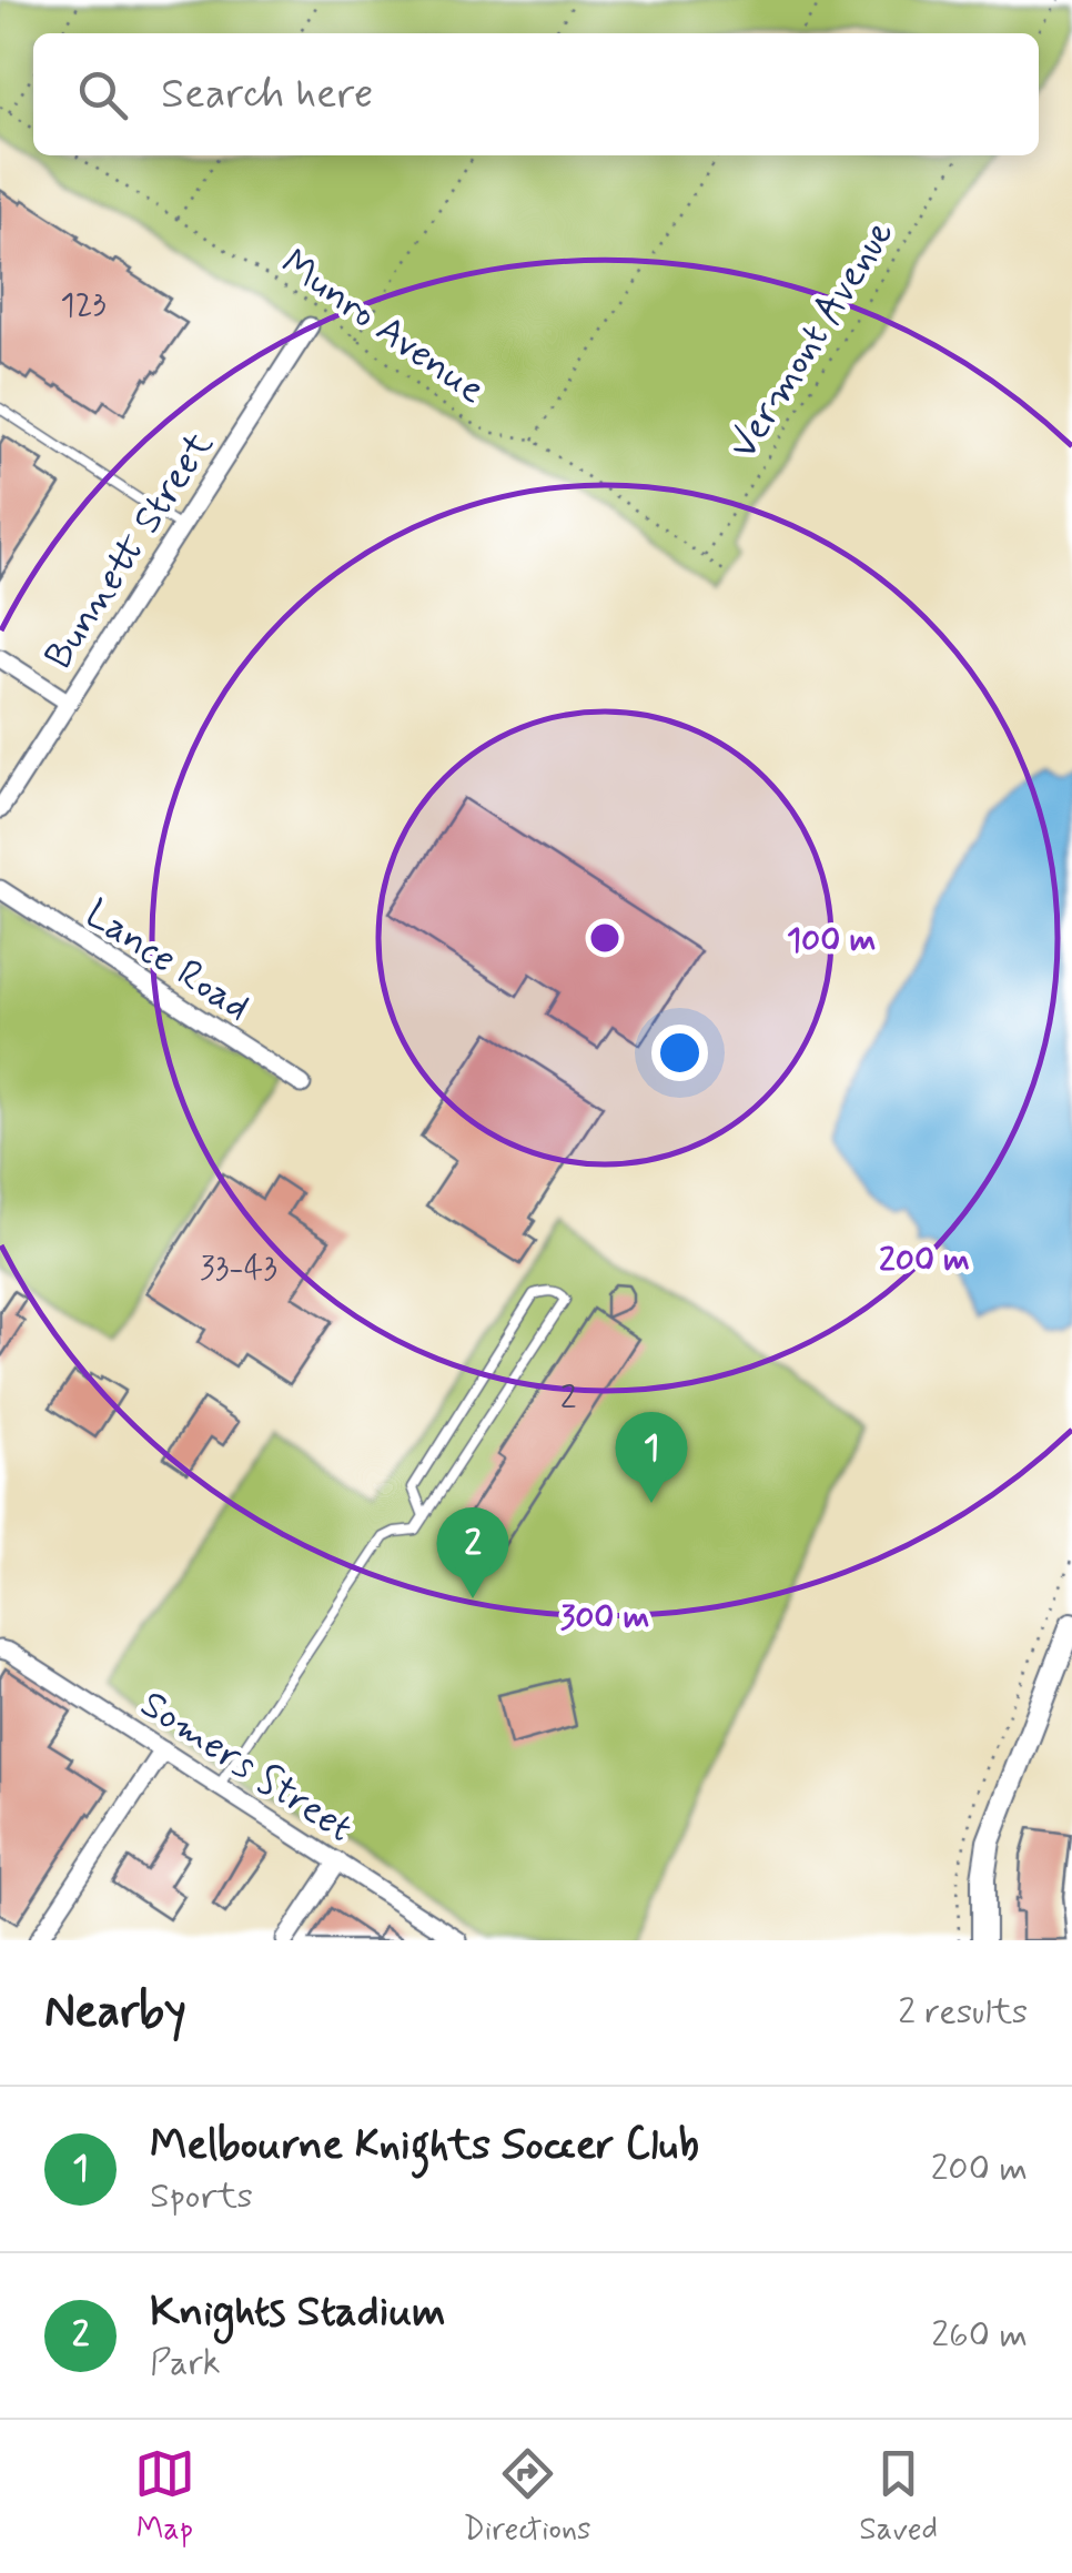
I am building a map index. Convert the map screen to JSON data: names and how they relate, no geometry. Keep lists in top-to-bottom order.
{
  "streets": {
    "street": ["Bunnett Street", "Lance Road", "Somers Street"],
    "path": ["Munro Avenue", "Vermont Avenue"]
  },
  "crossings": [
    ["Munro Avenue", "Vermont Avenue"]
  ],
  "house_numbers": ["123", "33-43", "2"],
  "page": {
    "search": "Search here",
    "pins": ["1", "2"],
    "heading": ["Nearby", "2 results"],
    "list": [
      {
        "mark": "1",
        "name": "Melbourne Knights Soccer Club",
        "note": "Sports",
        "value": "200 m"
      },
      {
        "mark": "2",
        "name": "Knights Stadium",
        "note": "Park",
        "value": "260 m"
      }
    ],
    "nav": ["Map", "Directions", "Saved"]
  },
  "rings": ["100 m", "200 m", "300 m"]
}
